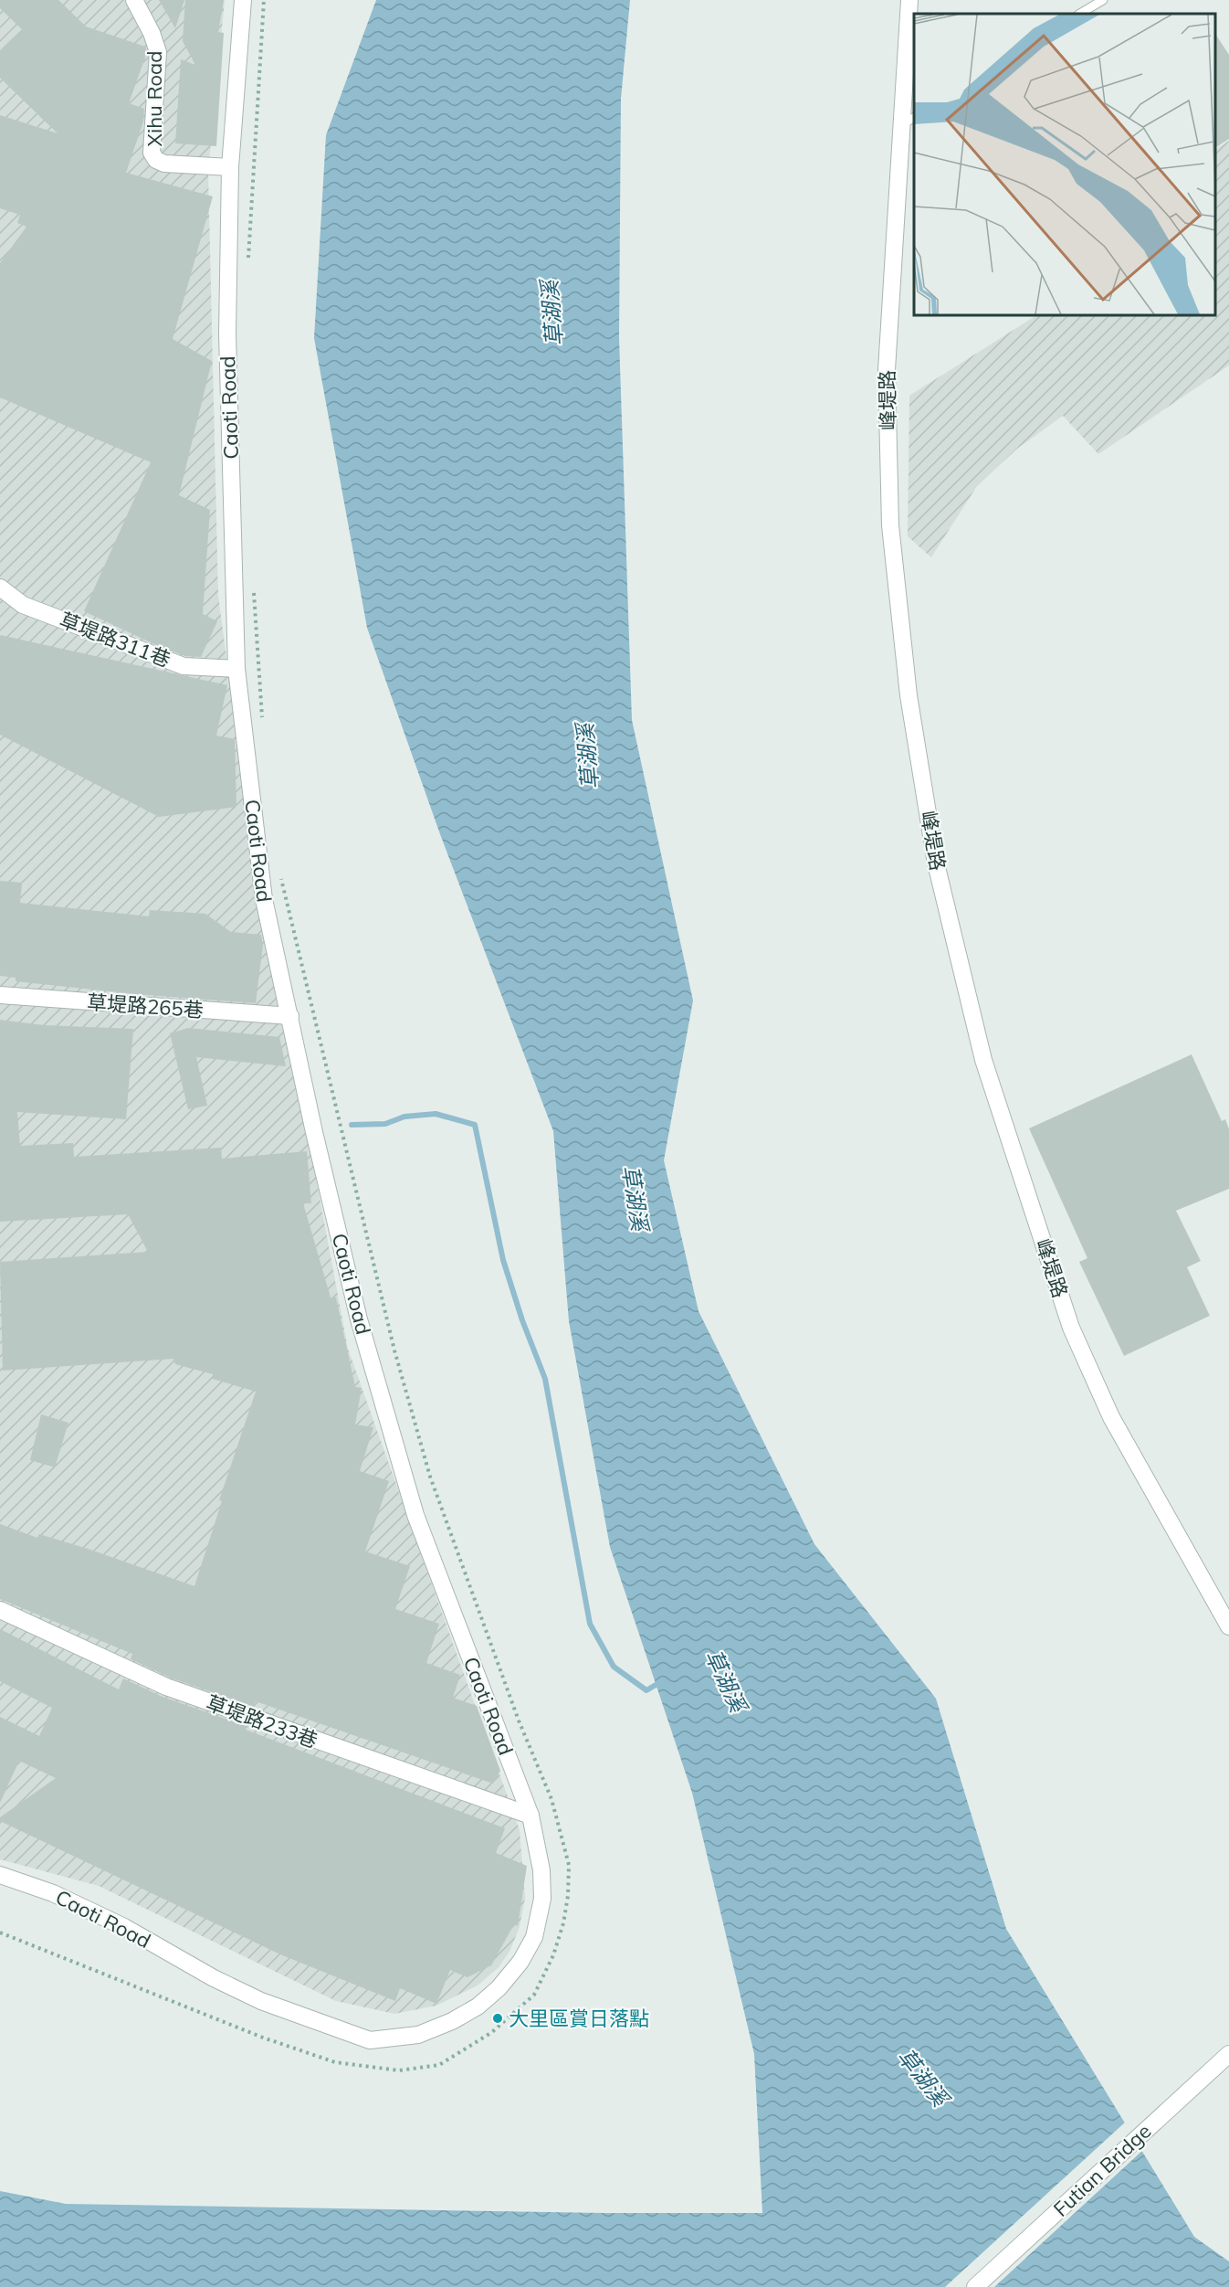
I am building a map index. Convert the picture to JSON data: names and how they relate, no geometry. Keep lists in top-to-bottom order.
{
  "streets": {
    "street": [
      "Xihu Road",
      "峰堤路",
      "Caoti Road",
      "草堤路311巷",
      "草堤路265巷",
      "草堤路233巷",
      "Futian Bridge"
    ]
  },
  "crossings": [
    ["Xihu Road", "Caoti Road"],
    ["Caoti Road", "草堤路311巷"],
    ["Caoti Road", "草堤路265巷"],
    ["Caoti Road", "草堤路233巷"]
  ],
  "water": ["草湖溪"],
  "places": ["大里區賞日落點"]
}
